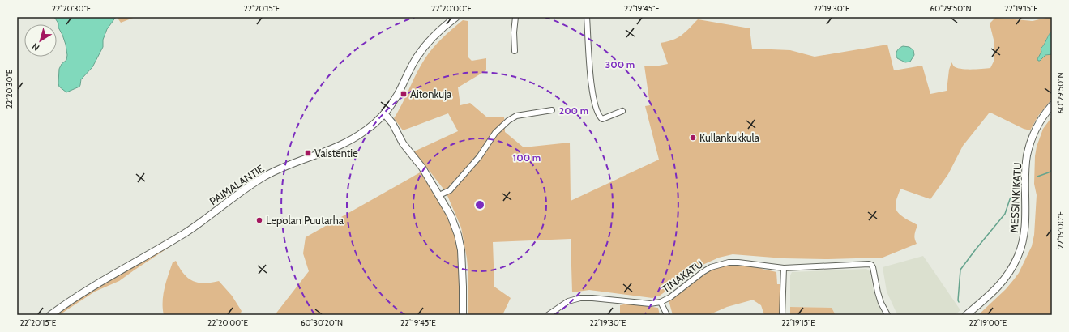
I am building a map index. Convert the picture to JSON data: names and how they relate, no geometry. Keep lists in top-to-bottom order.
{
  "streets": {
    "street": ["PAIMALANTIE", "MESSINKIKATU", "TINAKATU"]
  },
  "places": {
    "transit": ["Aitonkuja", "Vaistentie"],
    "other": ["Kullankukkula", "Lepolan Puutarha"]
  },
  "north": "bottom left",
  "coordinates": [
    "22°20'30\"E",
    "22°20'15\"E",
    "22°20'00\"E",
    "22°19'45\"E",
    "22°19'30\"E",
    "60°29'50\"N",
    "22°19'15\"E",
    "22°19'00\"E",
    "60°30'20\"N"
  ],
  "rings": ["300 m", "200 m", "100 m"]
}
